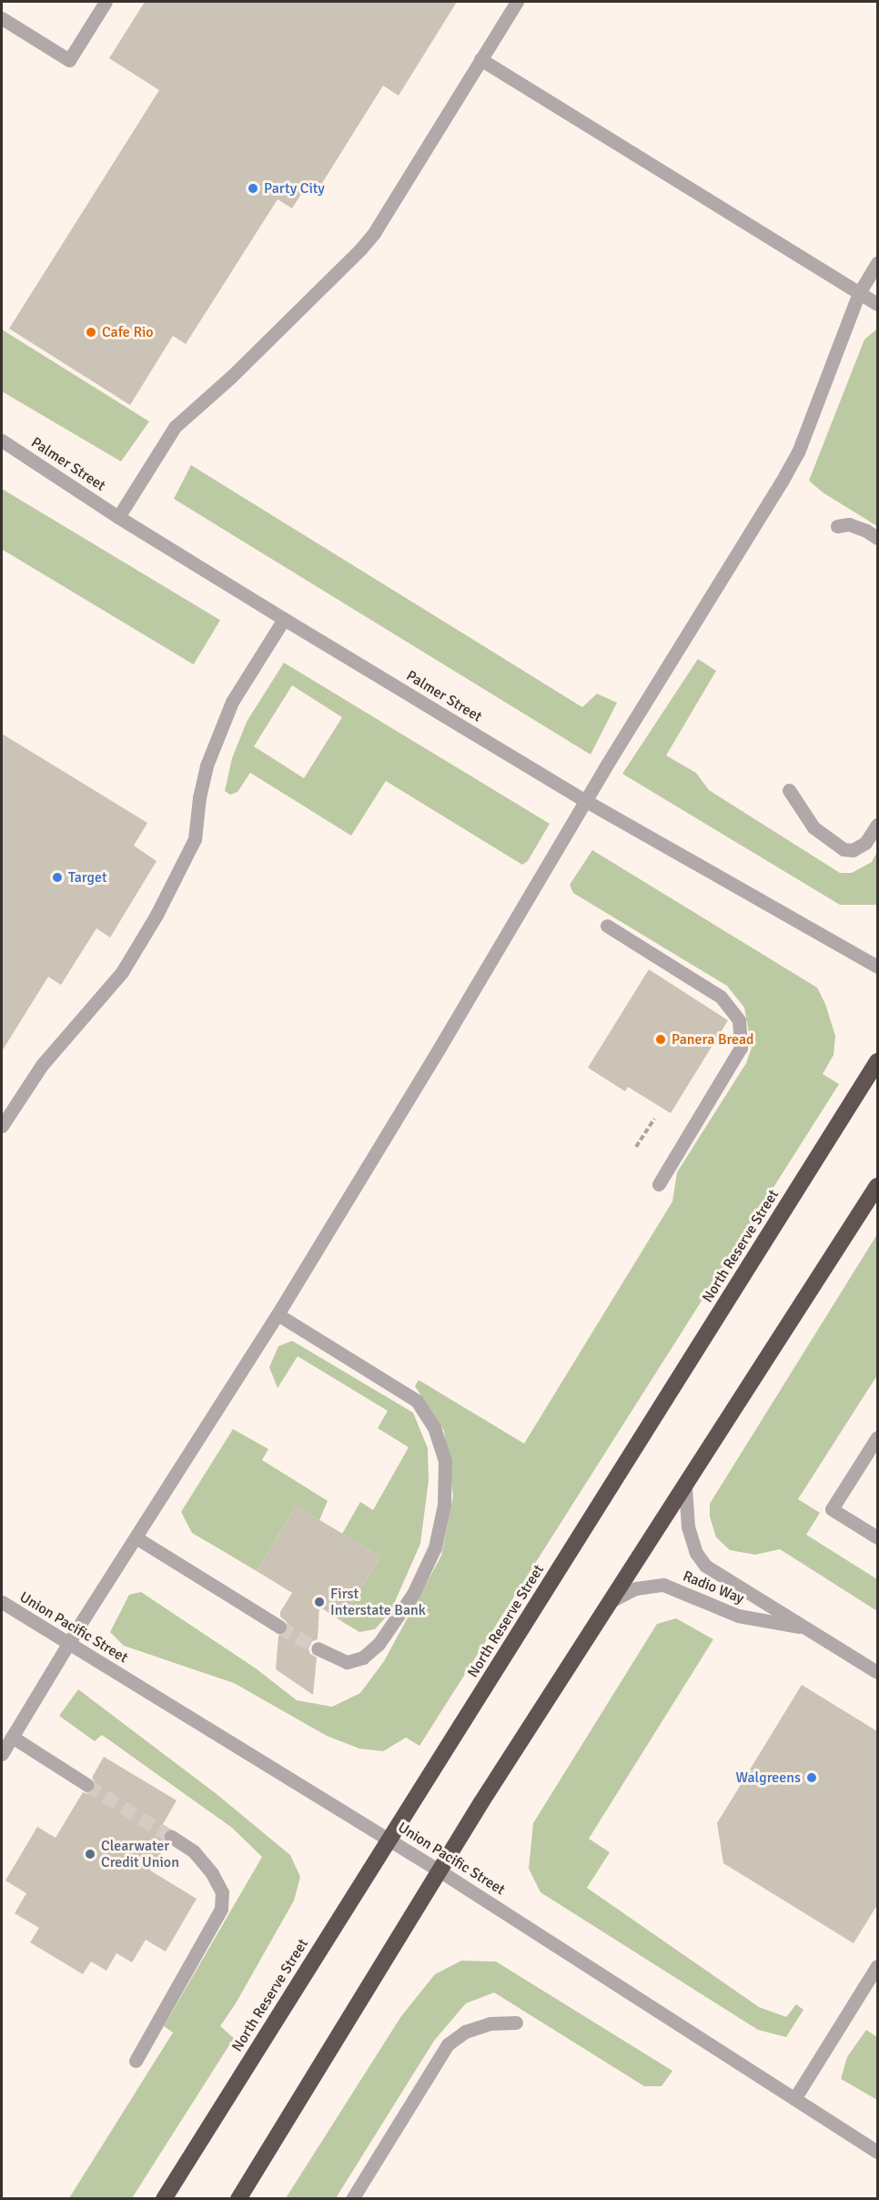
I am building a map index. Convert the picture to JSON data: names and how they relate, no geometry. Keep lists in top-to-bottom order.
{
  "streets": {
    "highway": ["North Reserve Street"],
    "street": ["Palmer Street", "Radio Way", "Union Pacific Street"]
  },
  "crossings": [
    ["North Reserve Street", "Union Pacific Street"]
  ],
  "places": [
    "Party City",
    "Cafe Rio",
    "Target",
    "Panera Bread",
    "First Interstate Bank",
    "Walgreens",
    "Clearwater Credit Union"
  ]
}
